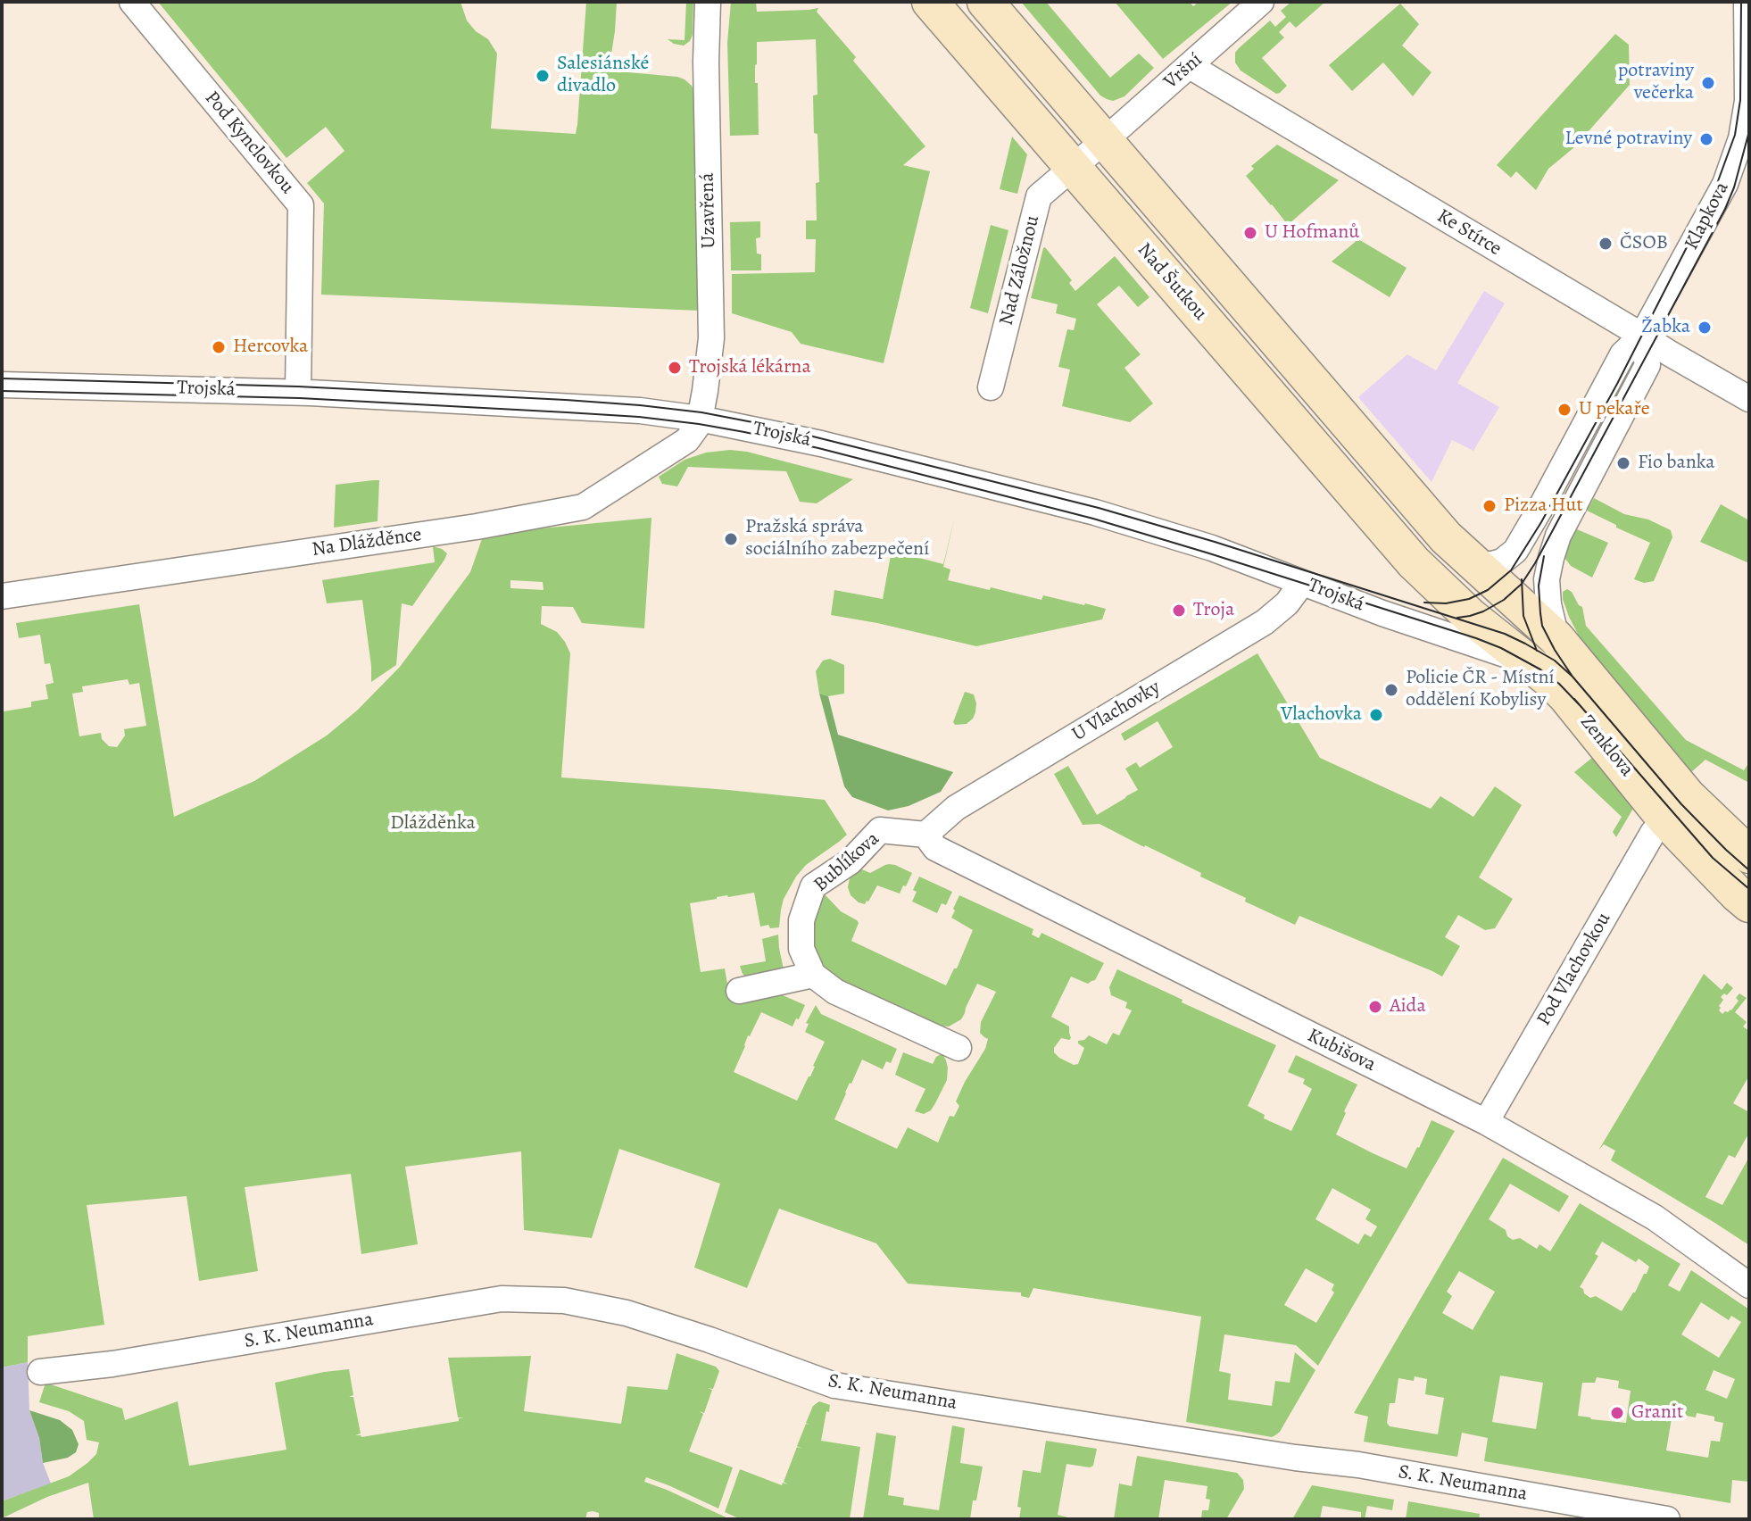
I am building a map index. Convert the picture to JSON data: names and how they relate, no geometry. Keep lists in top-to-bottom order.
{
  "streets": {
    "main road": ["Nad Šutkou", "Zenklova"],
    "street": [
      "Vršní",
      "Pod Kynclovkou",
      "Uzavřená",
      "Klapkova",
      "Ke Stírce",
      "Nad Záložnou",
      "Trojská",
      "Na Dlážděnce",
      "U Vlachovky",
      "Bublíkova",
      "Pod Vlachovkou",
      "Kubišova",
      "S. K. Neumanna"
    ]
  },
  "crossings": [
    ["Vršní", "Ke Stírce"],
    ["Vršní", "Nad Záložnou"],
    ["Vršní", "Nad Šutkou"],
    ["Pod Kynclovkou", "Trojská"],
    ["Uzavřená", "Trojská"],
    ["Uzavřená", "Na Dlážděnce"],
    ["Klapkova", "Ke Stírce"],
    ["Klapkova", "Nad Šutkou"],
    ["Klapkova", "Zenklova"],
    ["Nad Záložnou", "Nad Šutkou"],
    ["Nad Šutkou", "Zenklova"],
    ["Trojská", "Na Dlážděnce"],
    ["Trojská", "U Vlachovky"],
    ["Trojská", "Zenklova"],
    ["U Vlachovky", "Bublíkova"],
    ["U Vlachovky", "Kubišova"],
    ["Zenklova", "Pod Vlachovkou"],
    ["Bublíkova", "Kubišova"],
    ["Pod Vlachovkou", "Kubišova"]
  ],
  "parks": ["Dlážděnka"],
  "places": [
    "Salesiánské divadlo",
    "potraviny večerka",
    "Levné potraviny",
    "U Hofmanů",
    "ČSOB",
    "Žabka",
    "Hercovka",
    "Trojská lékárna",
    "U pekaře",
    "Fio banka",
    "Pizza Hut",
    "Pražská správa sociálního zabezpečení",
    "Troja",
    "Policie ČR - Místní oddělení Kobylisy",
    "Vlachovka",
    "Aida",
    "Granit"
  ]
}
